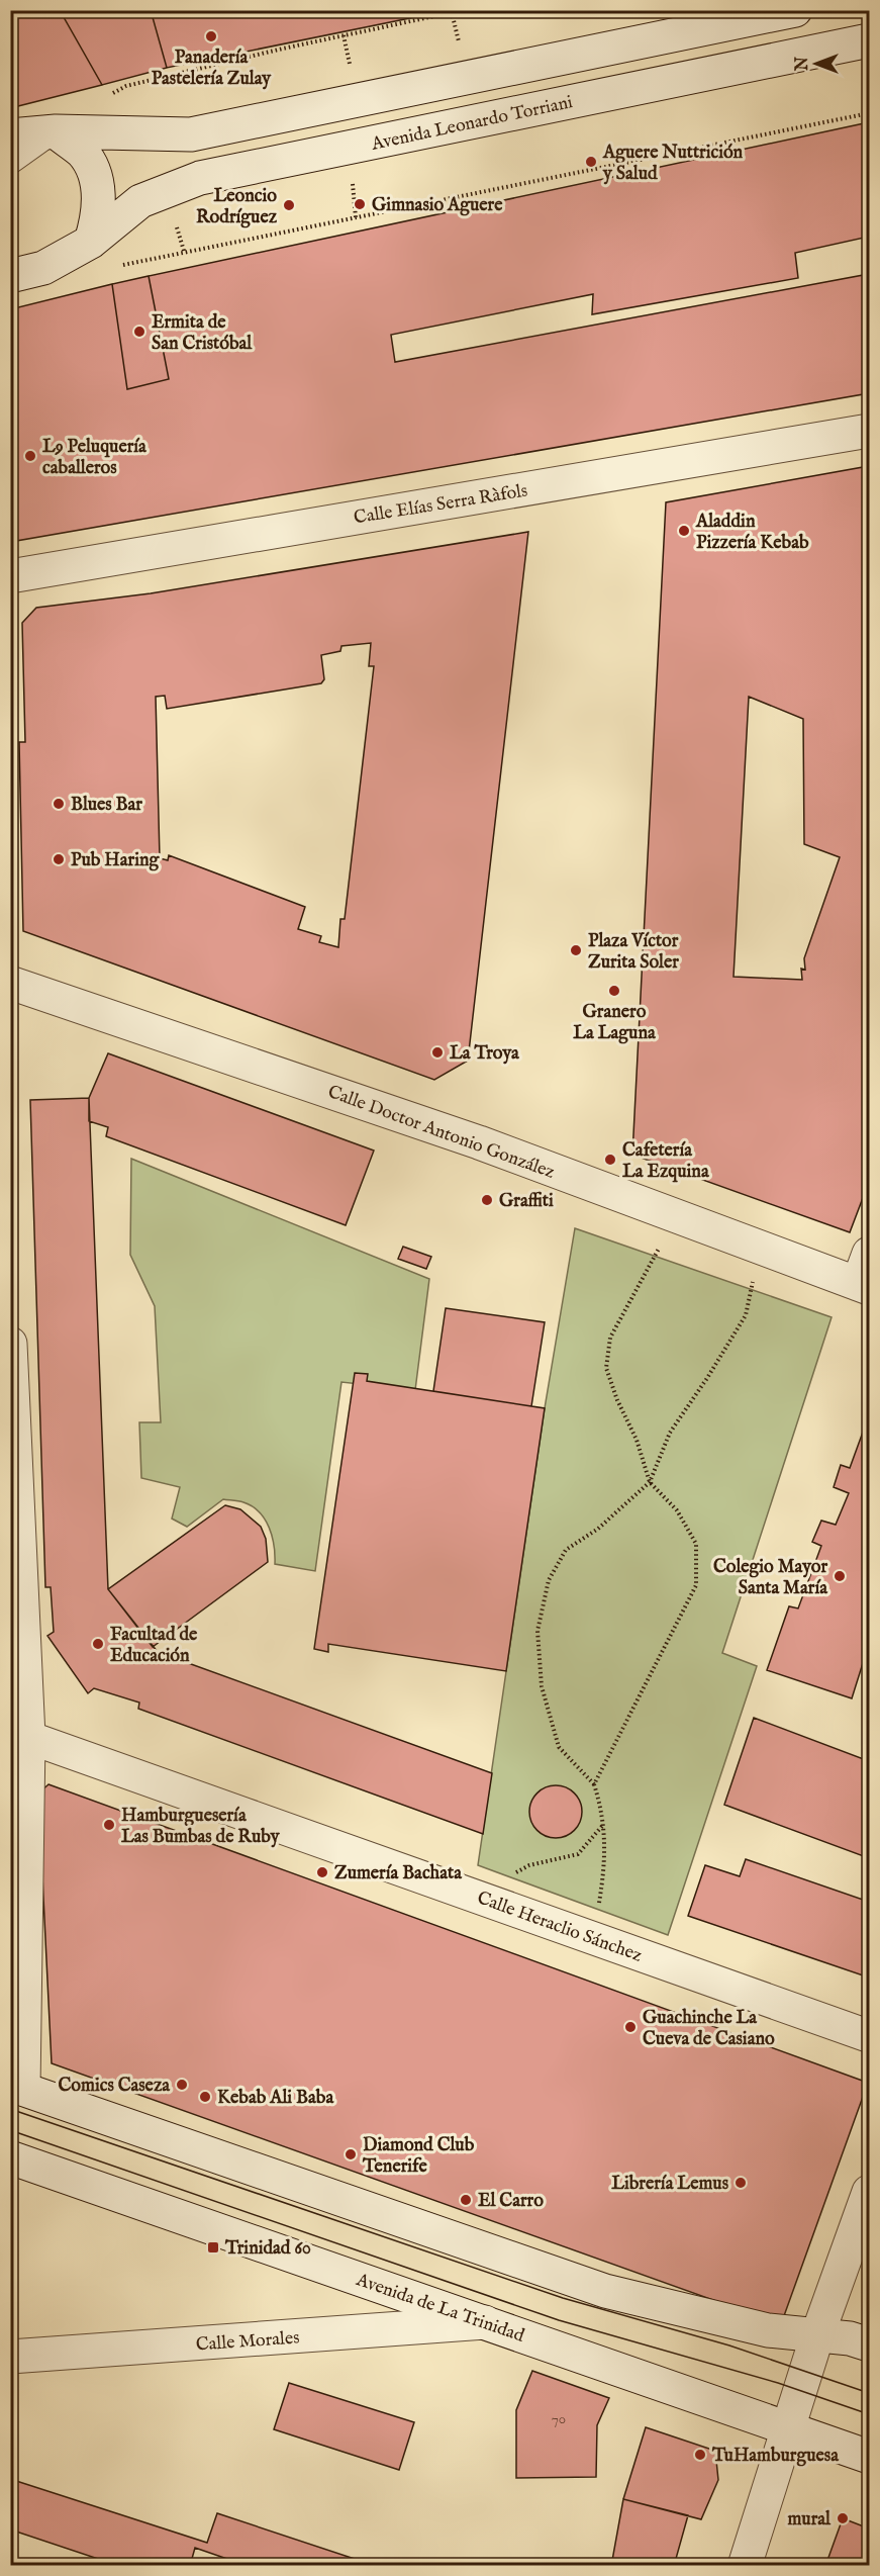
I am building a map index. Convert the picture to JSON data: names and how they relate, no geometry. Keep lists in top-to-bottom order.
{
  "streets": {
    "main road": [
      "Avenida Leonardo Torriani",
      "Calle Elías Serra Ràfols",
      "Calle Doctor Antonio González",
      "Avenida de La Trinidad",
      "Calle Morales"
    ],
    "street": ["Calle Heraclio Sánchez"]
  },
  "crossings": [
    ["Avenida de La Trinidad", "Calle Morales"]
  ],
  "places": {
    "other": [
      "Panadería Pastelería Zulay",
      "Aguere Nuttrición y Salud",
      "Gimnasio Aguere",
      "Leoncio Rodríguez",
      "Ermita de San Cristóbal",
      "L9 Peluquería caballeros",
      "Aladdin Pizzería Kebab",
      "Blues Bar",
      "Pub Haring",
      "Plaza Víctor Zurita Soler",
      "Granero La Laguna",
      "La Troya",
      "Cafetería La Ezquina",
      "Graffiti",
      "Colegio Mayor Santa María",
      "Facultad de Educación",
      "Hamburguesería Las Bumbas de Ruby",
      "Zumería Bachata",
      "Guachinche La Cueva de Casiano",
      "Comics Caseza",
      "Kebab Ali Baba",
      "Diamond Club Tenerife",
      "Librería Lemus",
      "El Carro",
      "TuHamburguesa",
      "mural"
    ],
    "transit": ["Trinidad 60"]
  },
  "house_numbers": ["70"],
  "north": "left"
}
